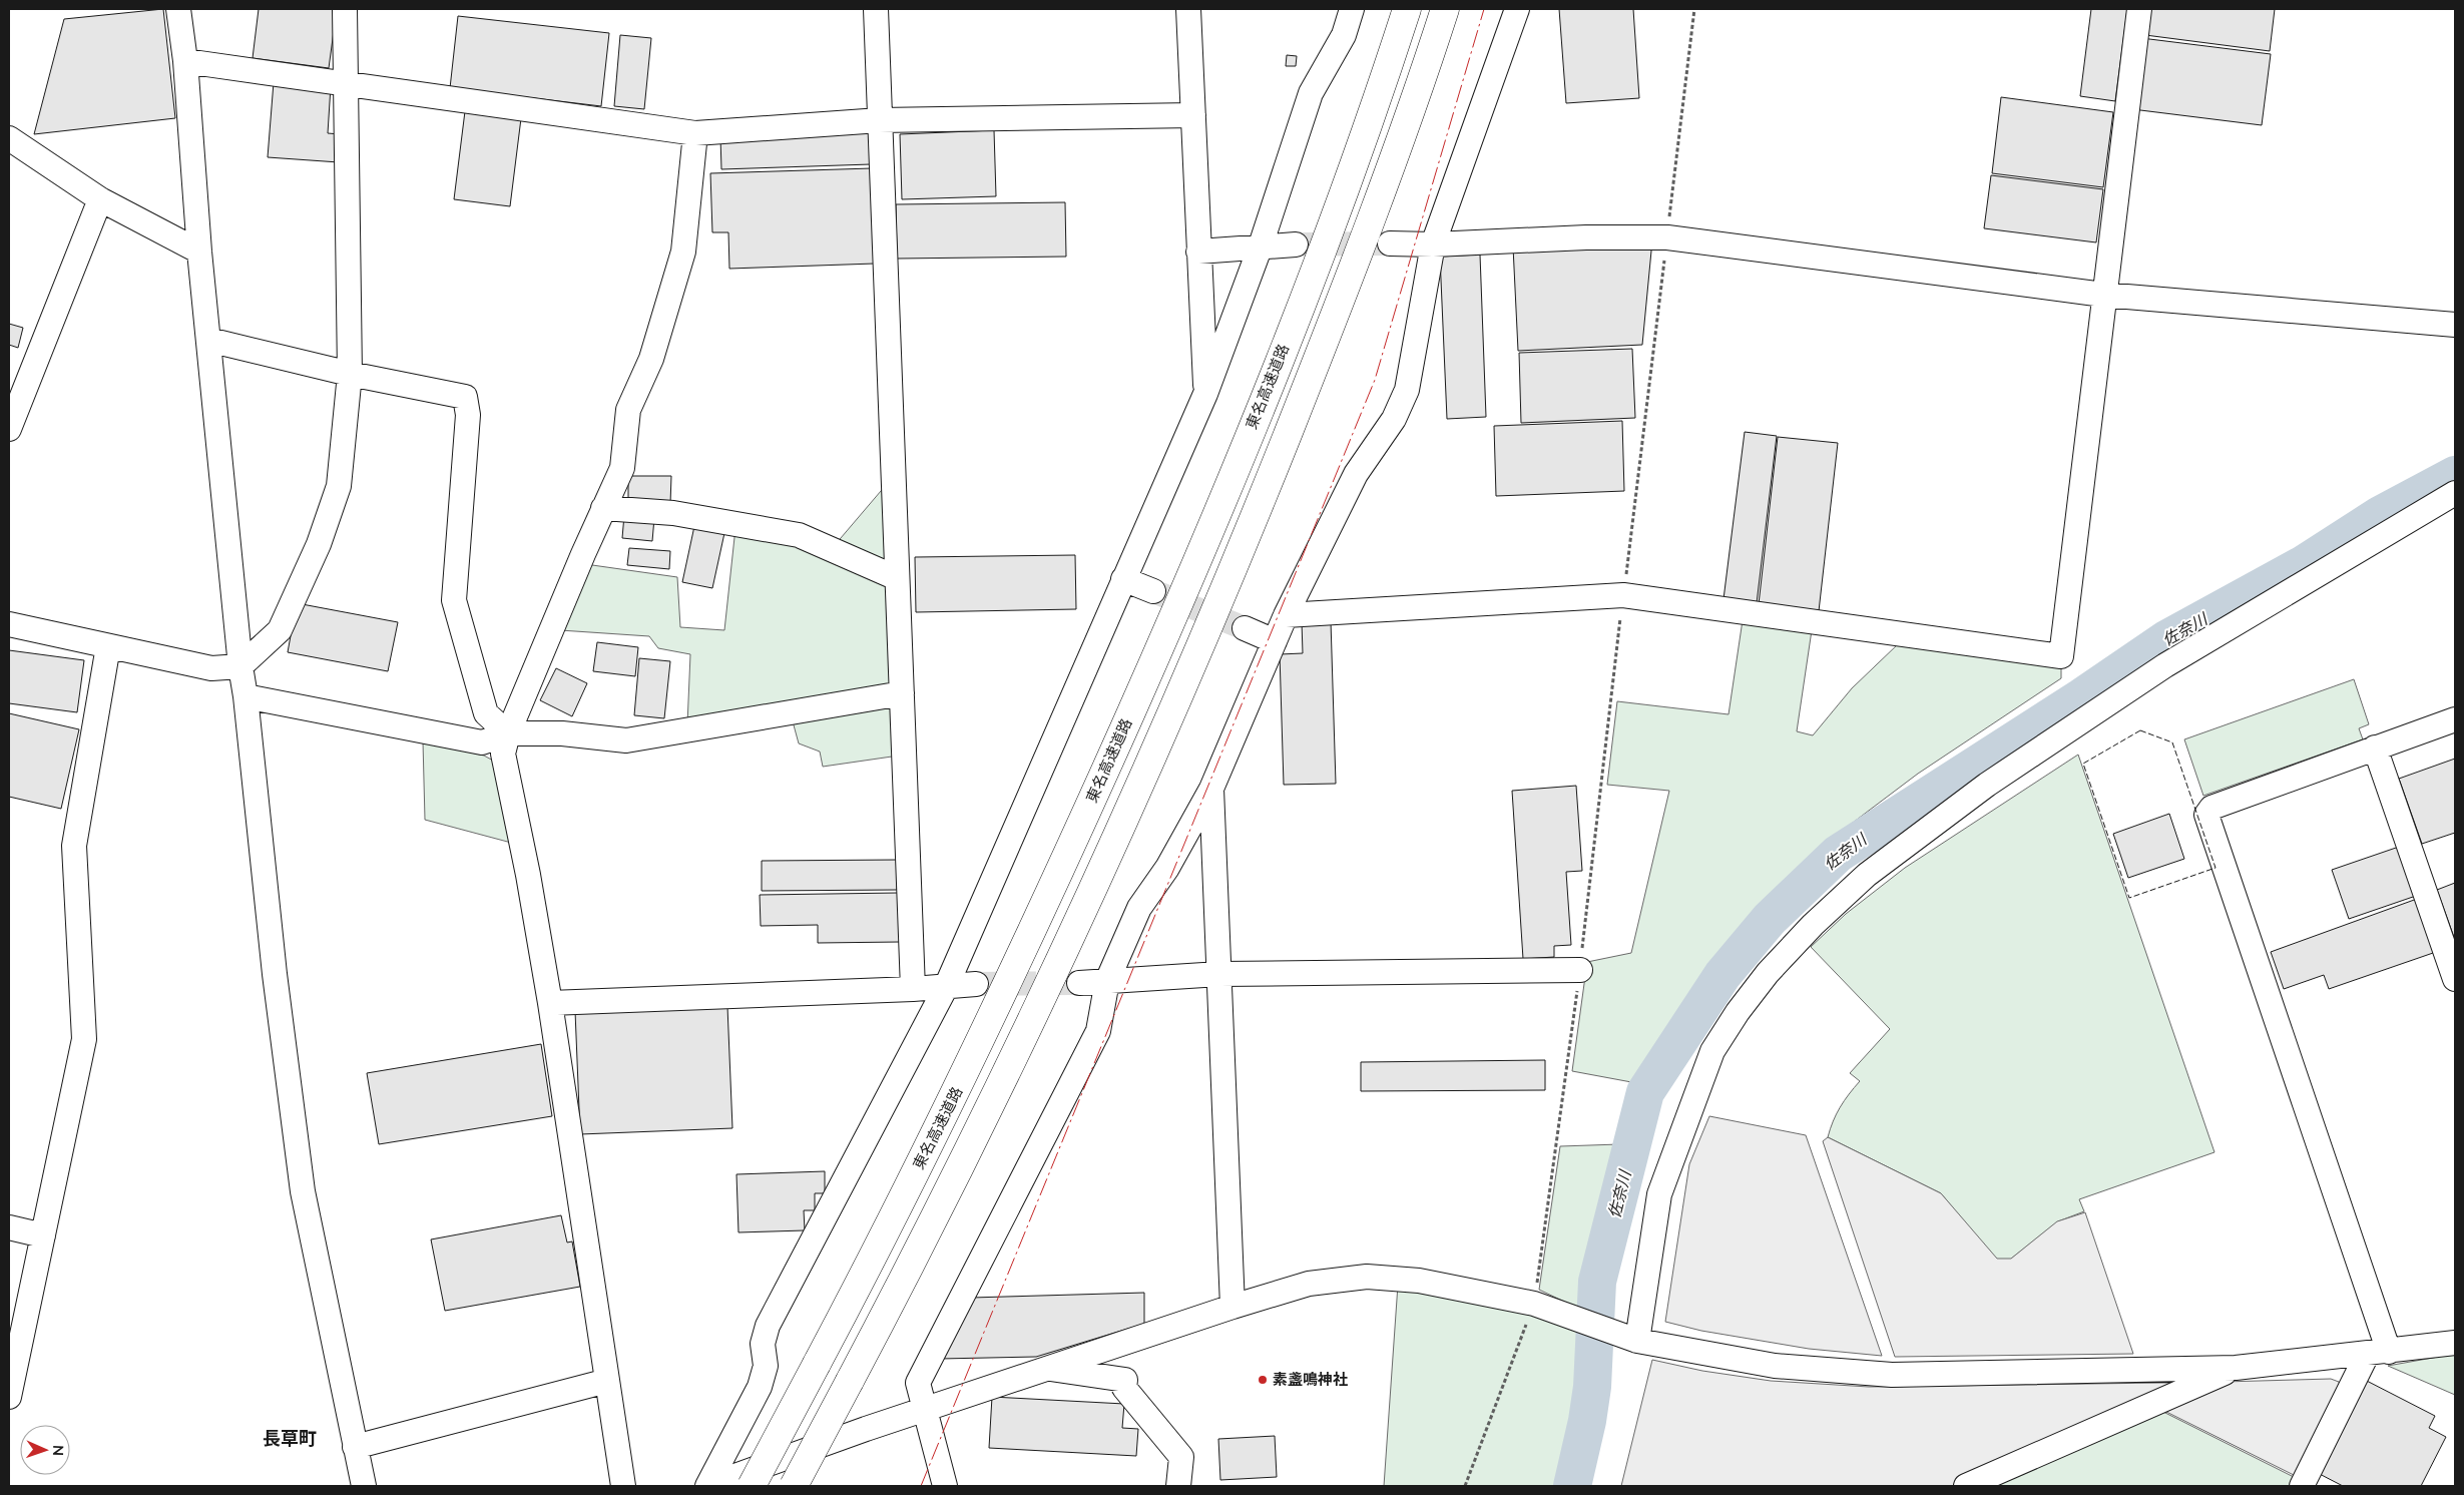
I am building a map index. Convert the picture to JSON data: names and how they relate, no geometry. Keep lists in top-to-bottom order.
{
  "streets": {
    "highway": ["東名高速道路"]
  },
  "districts": ["長草町"],
  "water": ["佐奈川"],
  "places": ["素盞鳴神社"],
  "north": "right"
}
